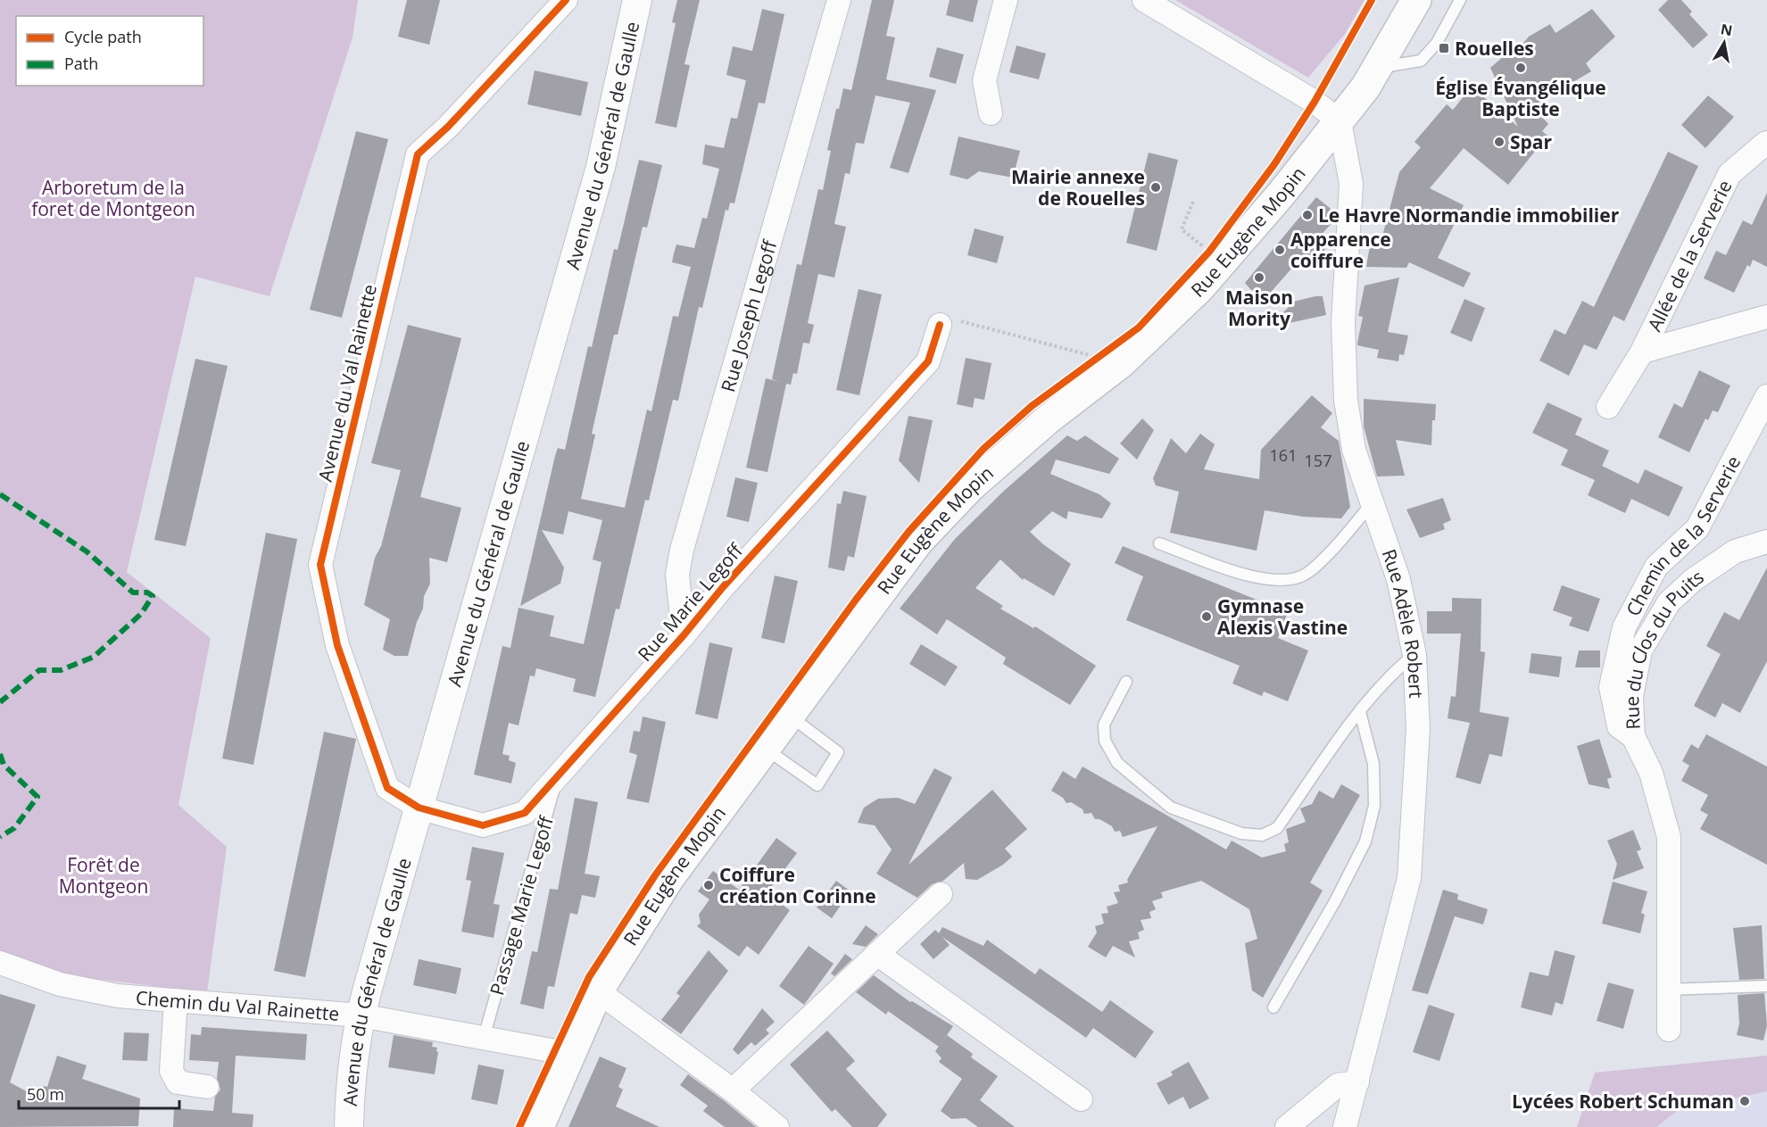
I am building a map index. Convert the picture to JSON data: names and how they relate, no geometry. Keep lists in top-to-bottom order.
{
  "streets": {
    "main road": ["Rue Eugène Mopin"],
    "street": [
      "Avenue du Général de Gaulle",
      "Allée de la Serverie",
      "Rue Joseph Legoff",
      "Avenue du Val Rainette",
      "Chemin de la Serverie",
      "Rue Marie Legoff",
      "Rue Adèle Robert",
      "Rue du Clos du Puits",
      "Chemin du Val Rainette"
    ],
    "lane": ["Passage Marie Legoff"]
  },
  "crossings": [
    ["Avenue du Général de Gaulle", "Avenue du Val Rainette"],
    ["Avenue du Général de Gaulle", "Rue Marie Legoff"],
    ["Avenue du Général de Gaulle", "Chemin du Val Rainette"],
    ["Rue Eugène Mopin", "Rue Adèle Robert"],
    ["Rue Eugène Mopin", "Chemin du Val Rainette"],
    ["Rue Joseph Legoff", "Rue Marie Legoff"],
    ["Avenue du Val Rainette", "Rue Marie Legoff"],
    ["Chemin de la Serverie", "Rue du Clos du Puits"],
    ["Rue Marie Legoff", "Passage Marie Legoff"],
    ["Passage Marie Legoff", "Chemin du Val Rainette"]
  ],
  "parks": ["Arboretum de la foret de Montgeon", "Forêt de Montgeon"],
  "places": {
    "transit": ["Rouelles"],
    "other": [
      "Église Évangélique Baptiste",
      "Spar",
      "Mairie annexe de Rouelles",
      "Le Havre Normandie immobilier",
      "Apparence coiffure",
      "Maison Mority",
      "Gymnase Alexis Vastine",
      "Coiffure création Corinne",
      "Lycées Robert Schuman"
    ]
  },
  "house_numbers": ["161", "157"],
  "legend": ["Cycle path", "Path"],
  "scale_bar": "50 m",
  "north": "top"
}
